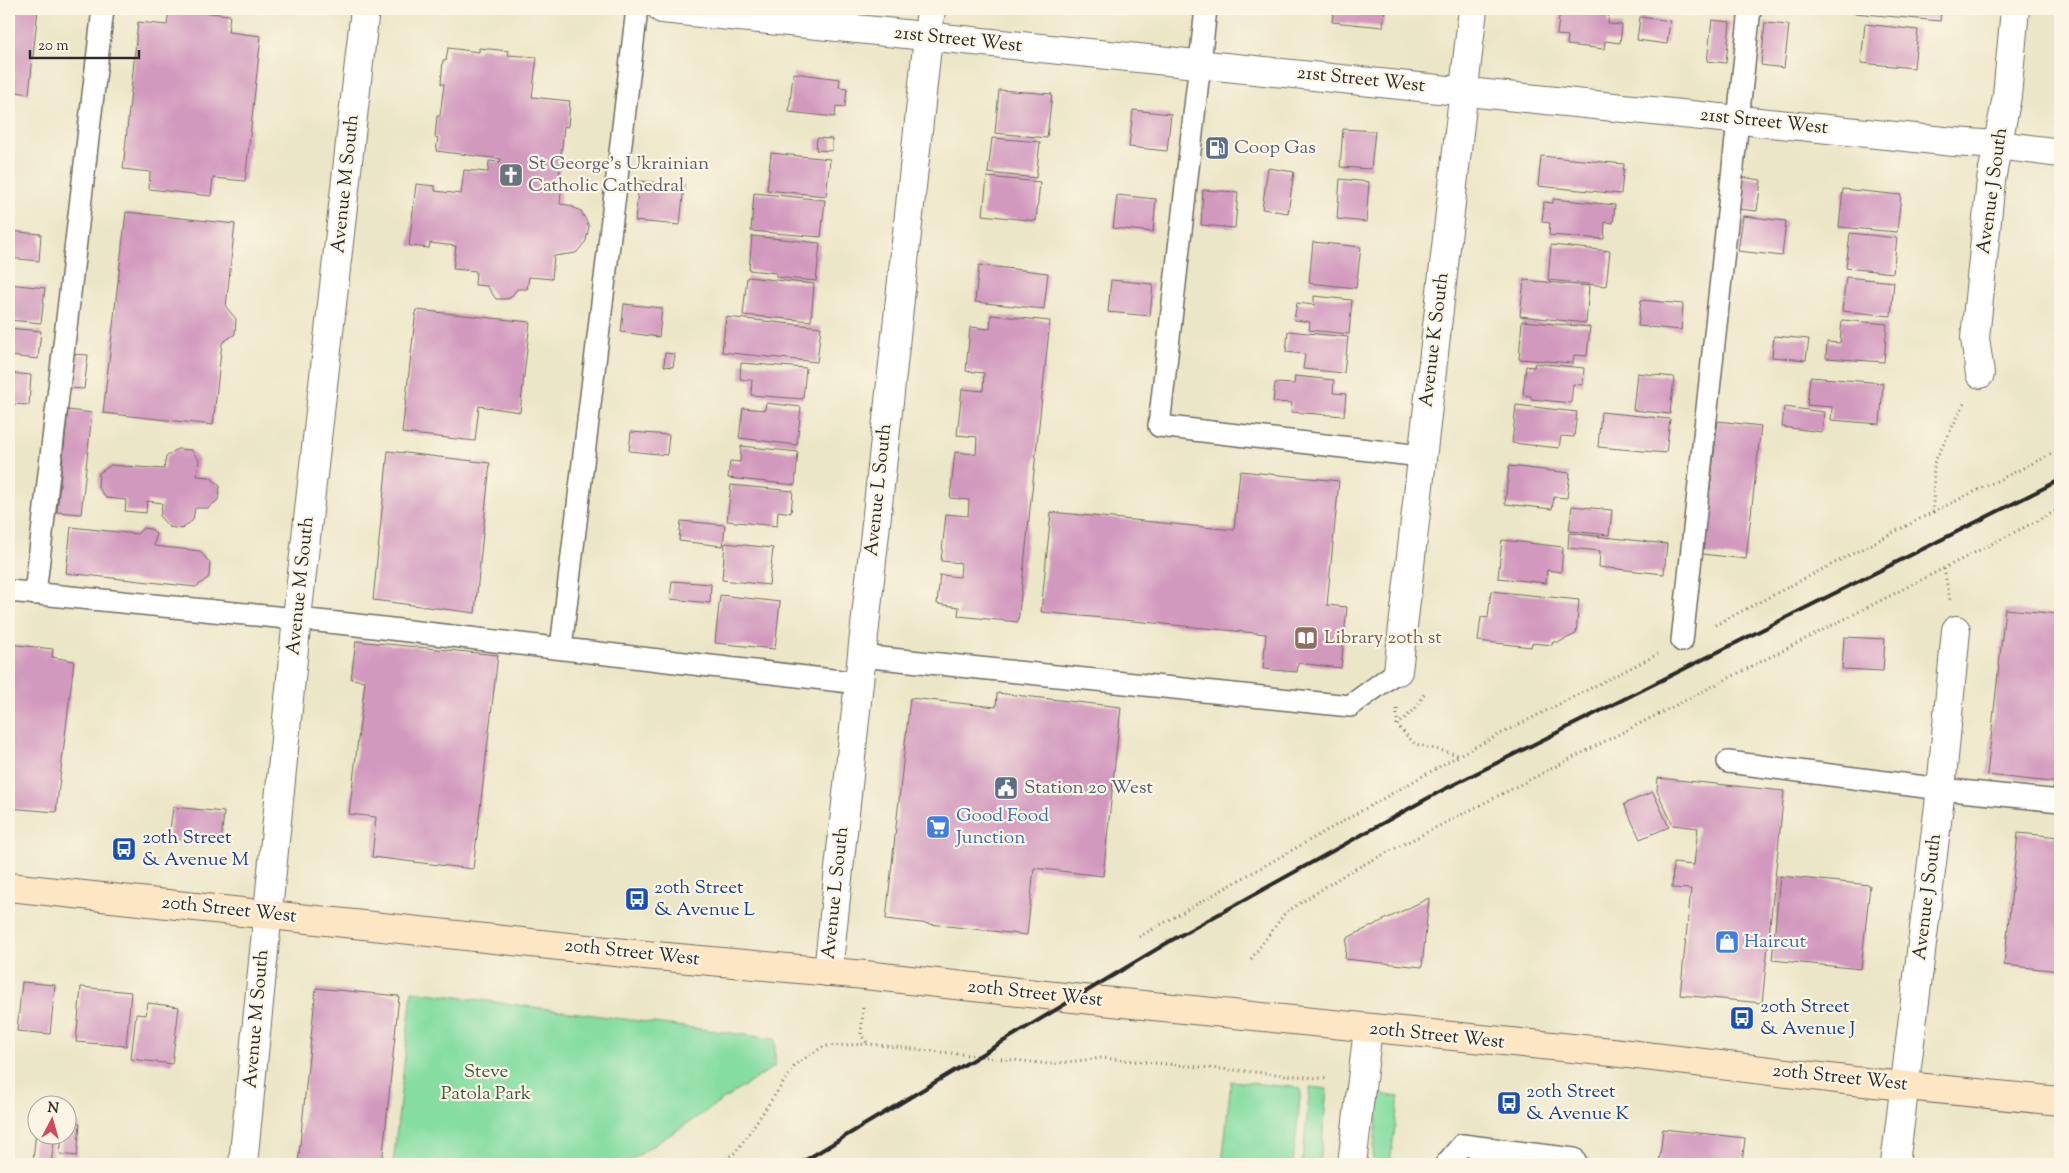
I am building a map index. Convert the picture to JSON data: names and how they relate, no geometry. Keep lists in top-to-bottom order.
{
  "streets": {
    "main road": ["20th Street West"],
    "street": [
      "21st Street West",
      "Avenue M South",
      "Avenue J South",
      "Avenue K South",
      "Avenue L South"
    ]
  },
  "crossings": [
    ["21st Street West", "Avenue J South"],
    ["21st Street West", "Avenue K South"],
    ["21st Street West", "Avenue L South"],
    ["Avenue M South", "20th Street West"],
    ["Avenue J South", "20th Street West"],
    ["Avenue L South", "20th Street West"]
  ],
  "parks": ["Steve Patola Park"],
  "places": {
    "fuel station": ["Coop Gas"],
    "church": ["St George's Ukrainian Catholic Cathedral"],
    "library": ["Library 20th st"],
    "public building": ["Station 20 West"],
    "supermarket": ["Good Food Junction"],
    "bus stop": [
      "20th Street & Avenue M",
      "20th Street & Avenue L",
      "20th Street & Avenue J",
      "20th Street & Avenue K"
    ],
    "shop": ["Haircut"]
  },
  "scale_bar": "20 m",
  "north": "top"
}
